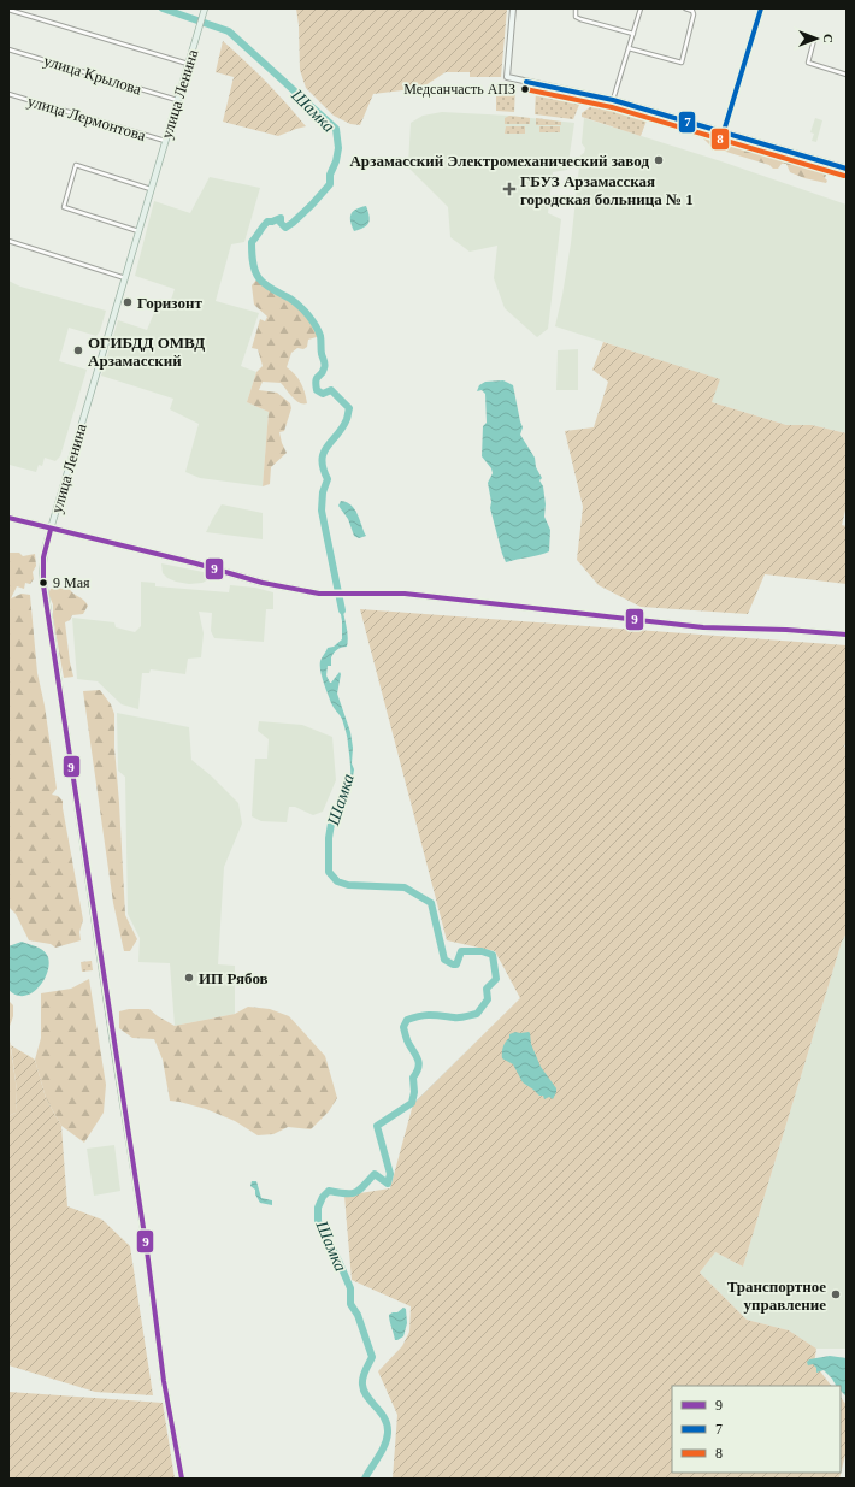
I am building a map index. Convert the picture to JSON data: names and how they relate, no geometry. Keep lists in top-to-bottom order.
{
  "streets": {
    "main road": ["улица Ленина"],
    "street": ["улица Крылова", "улица Лермонтова"]
  },
  "crossings": [
    ["улица Крылова", "улица Ленина"],
    ["улица Ленина", "улица Лермонтова"]
  ],
  "water": ["Шамка"],
  "places": {
    "other": [
      "Медсанчасть АПЗ",
      "Арзамасский Электромеханический завод",
      "Горизонт",
      "ОГИБДД ОМВД Арзамасский",
      "9 Мая",
      "ИП Рябов",
      "Транспортное управление"
    ],
    "health": ["ГБУЗ Арзамасская городская больница № 1"]
  },
  "lines": ["transit line 7", "transit line 8", "transit line 9"],
  "legend": ["9", "7", "8"],
  "north": "right"
}
